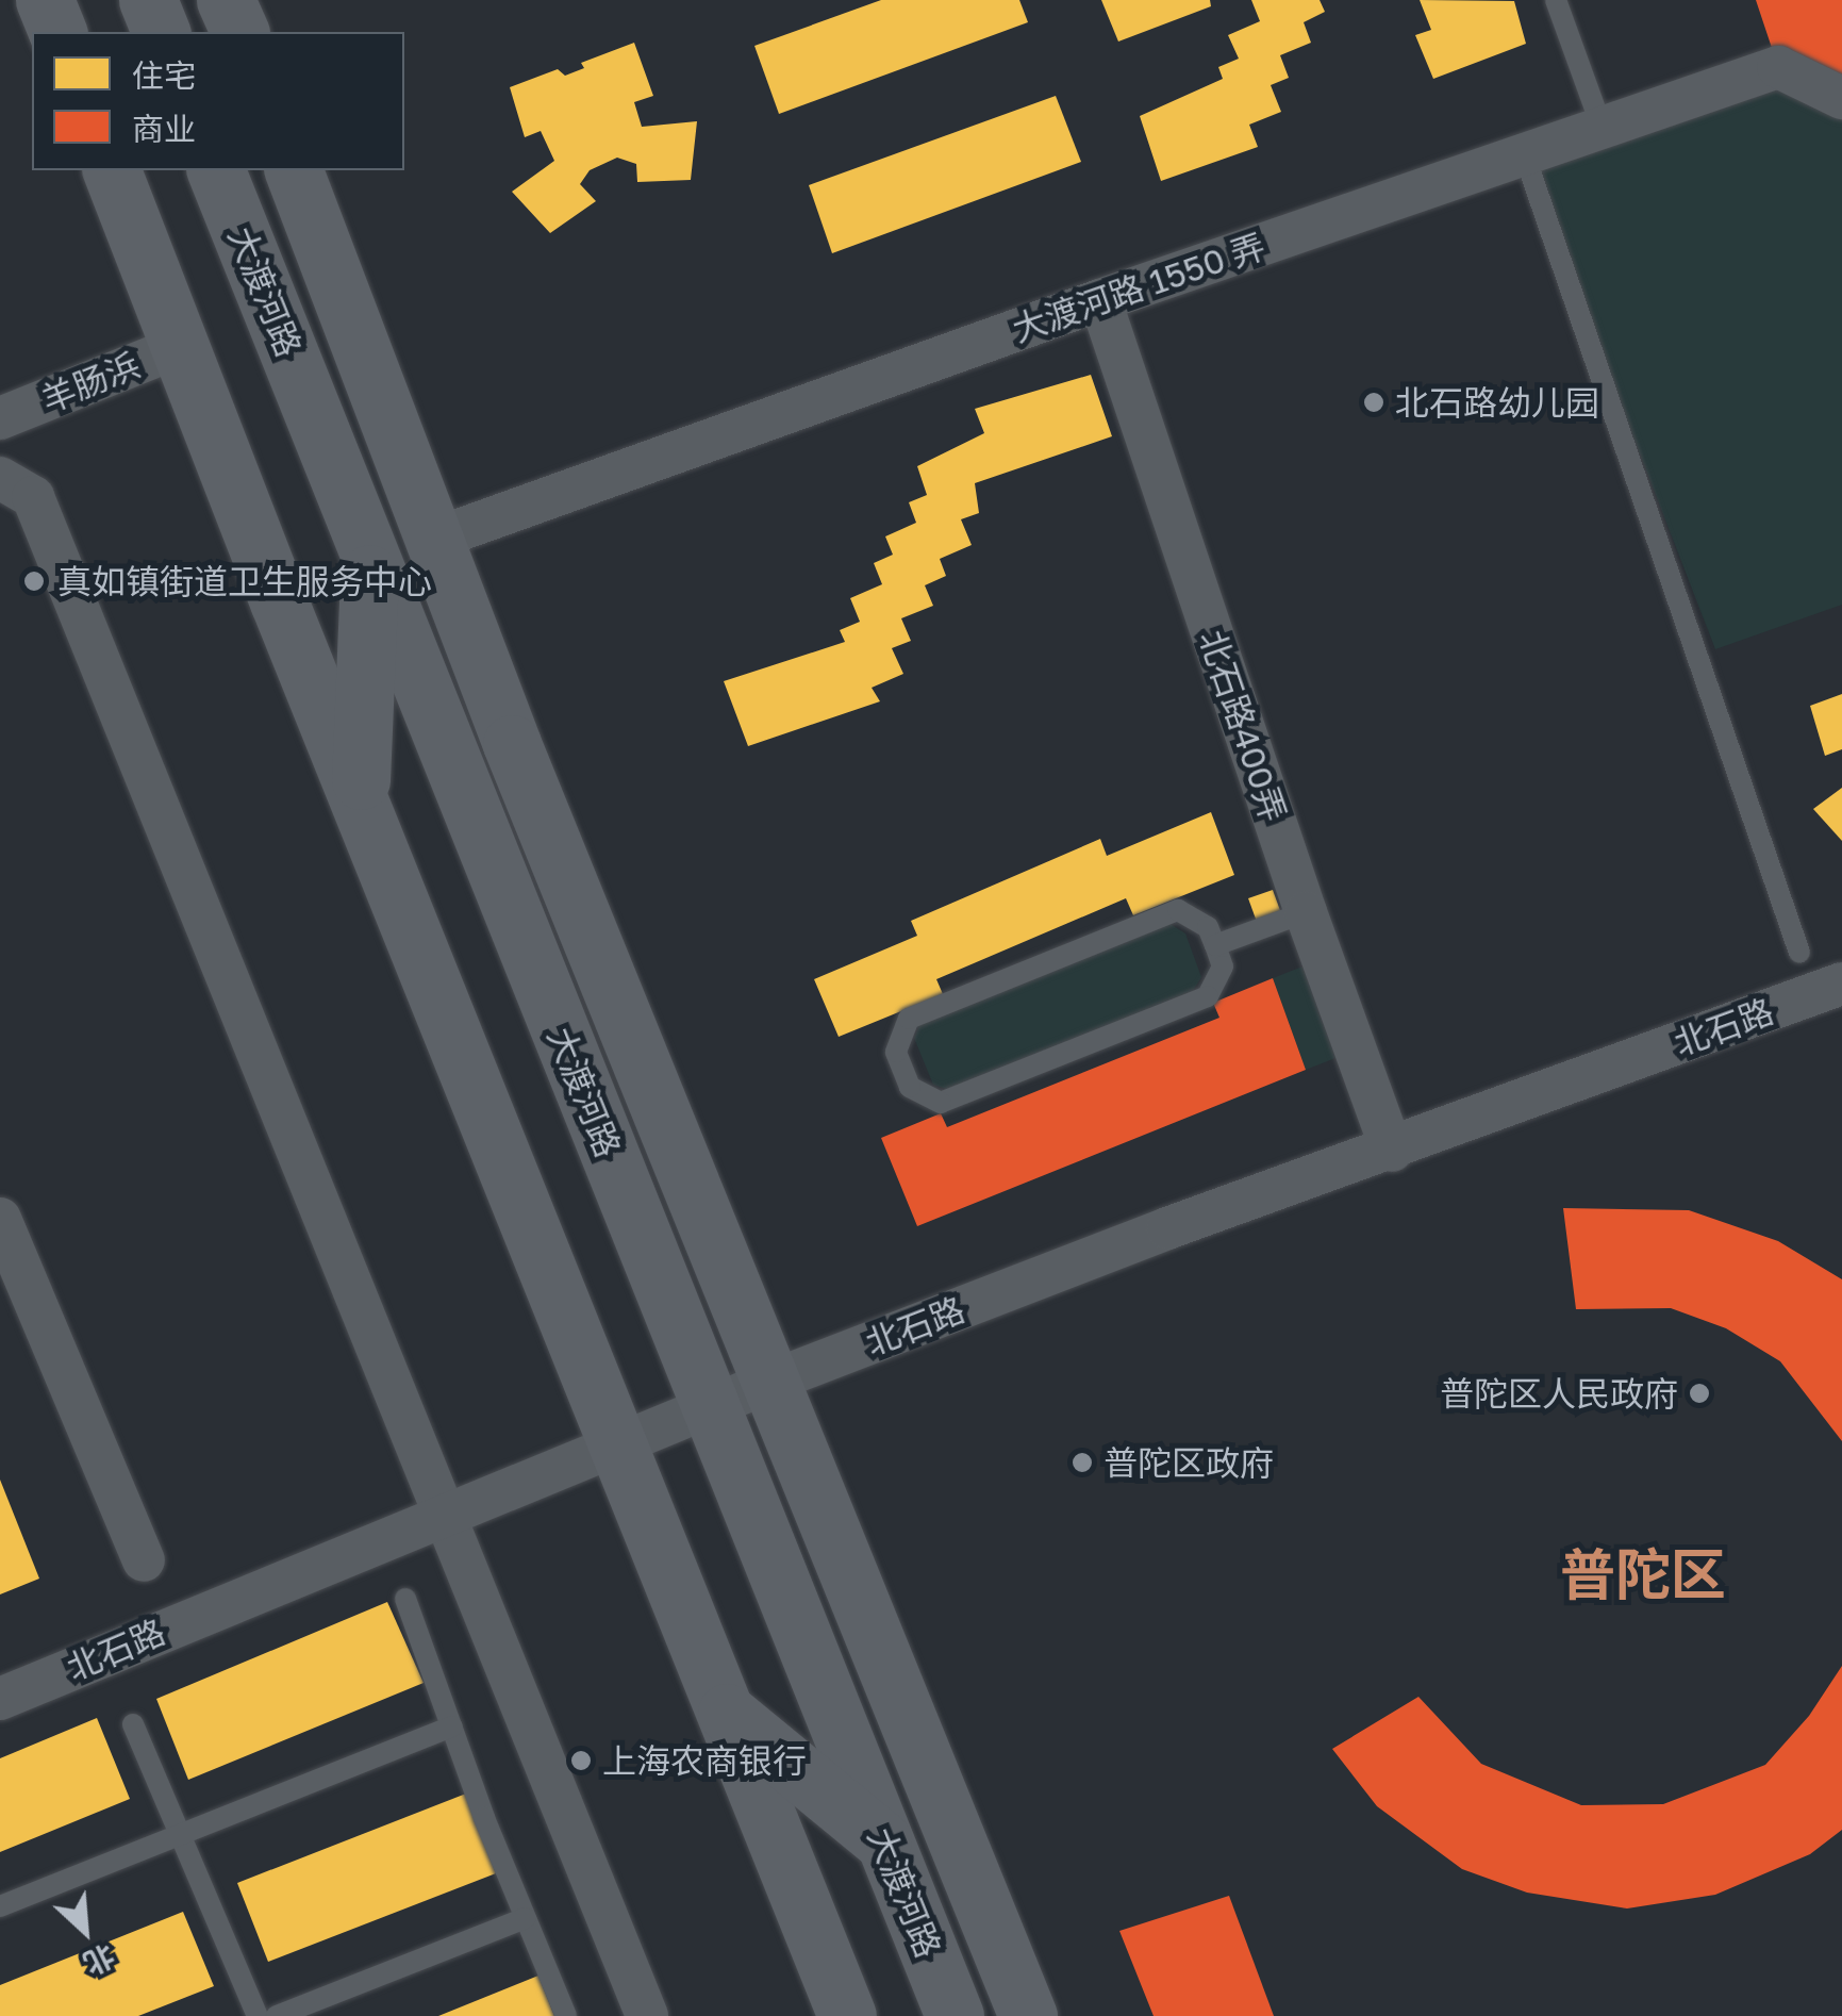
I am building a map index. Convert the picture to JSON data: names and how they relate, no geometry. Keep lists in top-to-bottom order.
{
  "streets": {
    "main road": ["大渡河路"],
    "street": [
      "大渡河路 1550 弄",
      "羊肠浜",
      "北石路400弄",
      "北石路"
    ]
  },
  "crossings": [
    ["大渡河路 1550 弄", "大渡河路"],
    ["大渡河路 1550 弄", "北石路400弄"],
    ["大渡河路", "北石路"],
    ["北石路400弄", "北石路"]
  ],
  "districts": ["普陀区"],
  "places": [
    "北石路幼儿园",
    "真如镇街道卫生服务中心",
    "普陀区人民政府",
    "普陀区政府",
    "上海农商银行"
  ],
  "legend": ["住宅", "商业"],
  "north": "bottom right"
}
